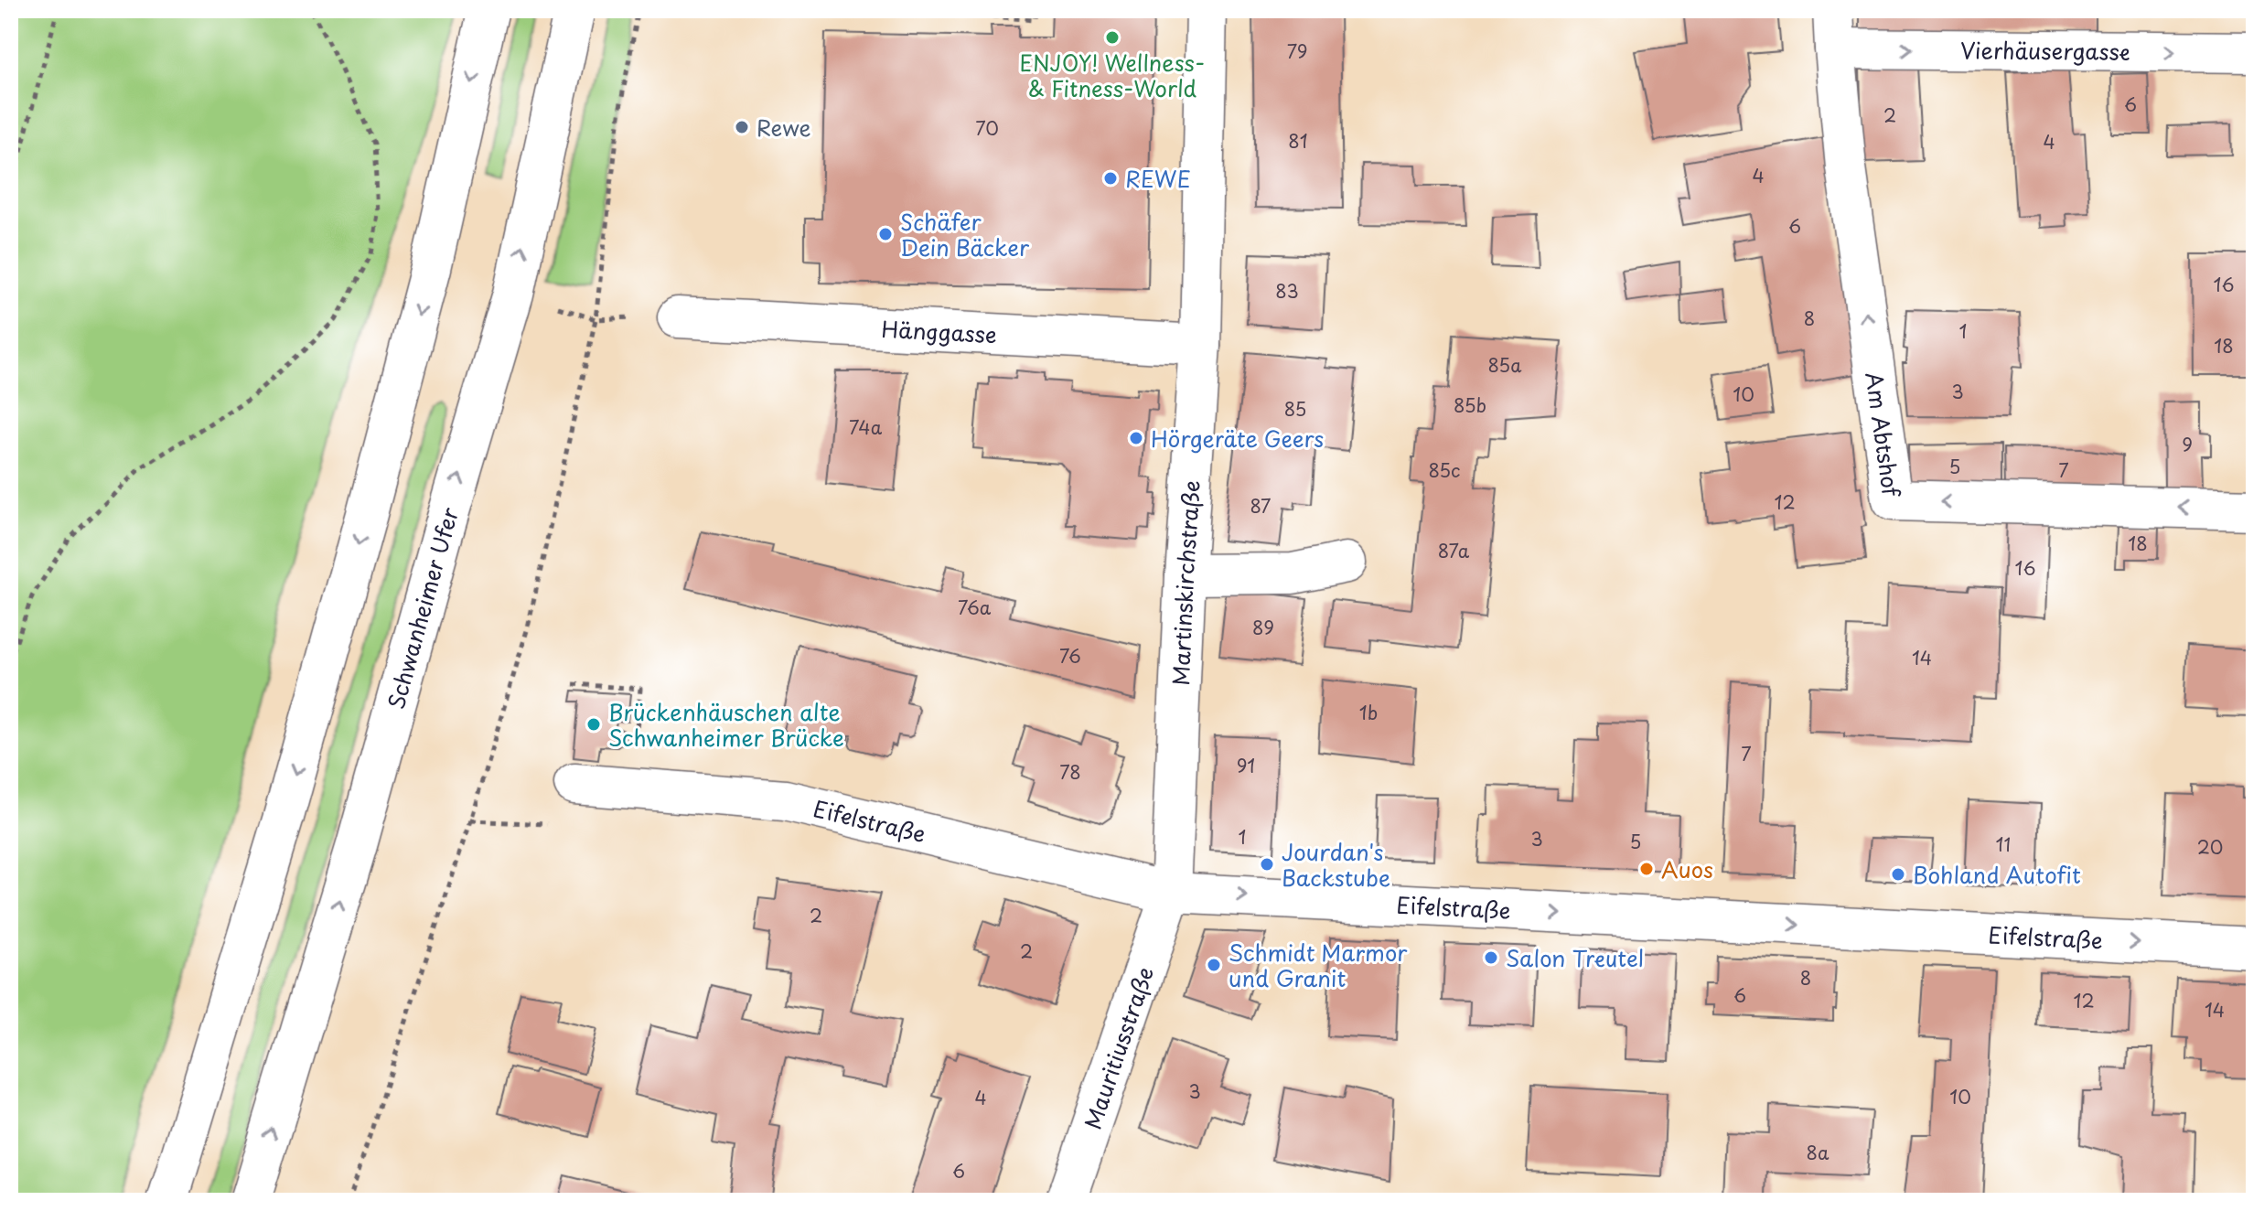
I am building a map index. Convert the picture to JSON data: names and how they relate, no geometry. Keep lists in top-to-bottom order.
{
  "streets": {
    "street": [
      "Vierhäusergasse",
      "Hänggasse",
      "Am Abtshof",
      "Martinskirchstraße",
      "Schwanheimer Ufer",
      "Eifelstraße",
      "Mauritiusstraße"
    ]
  },
  "crossings": [
    ["Vierhäusergasse", "Am Abtshof"],
    ["Hänggasse", "Martinskirchstraße"],
    ["Martinskirchstraße", "Eifelstraße"],
    ["Martinskirchstraße", "Mauritiusstraße"],
    ["Eifelstraße", "Mauritiusstraße"]
  ],
  "one_way": ["Vierhäusergasse", "Eifelstraße"],
  "places": [
    "ENJOY! Wellness- & Fitness-World",
    "Rewe",
    "REWE",
    "Schäfer Dein Bäcker",
    "Hörgeräte Geers",
    "Brückenhäuschen alte Schwanheimer Brücke",
    "Jourdan's Backstube",
    "Auos",
    "Bohland Autofit",
    "Salon Treutel",
    "Schmidt Marmor und Granit"
  ],
  "house_numbers": [
    "79",
    "6",
    "2",
    "70",
    "81",
    "4",
    "4",
    "6",
    "16",
    "83",
    "8",
    "1",
    "18",
    "85a",
    "3",
    "10",
    "85b",
    "85",
    "74a",
    "9",
    "5",
    "85c",
    "7",
    "12",
    "87",
    "18",
    "87a",
    "16",
    "76a",
    "89",
    "76",
    "14",
    "1b",
    "7",
    "91",
    "78",
    "1",
    "3",
    "5",
    "11",
    "20",
    "2",
    "2",
    "8",
    "6",
    "12",
    "14",
    "3",
    "10",
    "4",
    "8a",
    "6"
  ]
}
